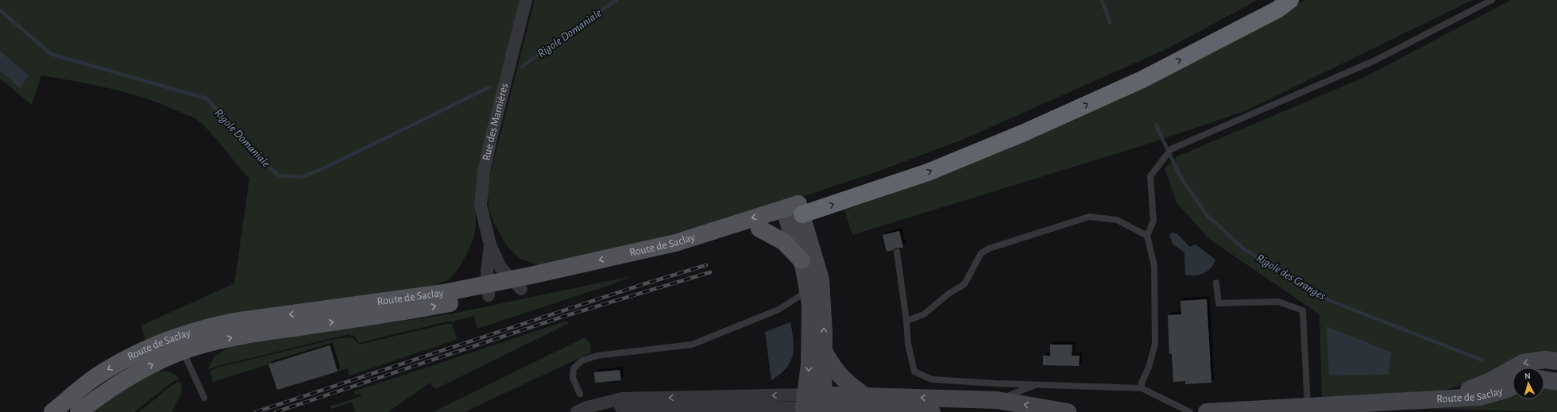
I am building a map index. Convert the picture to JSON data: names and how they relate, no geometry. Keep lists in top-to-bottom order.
{
  "streets": {
    "main road": ["Route de Saclay"],
    "street": ["Rue des Marnières"]
  },
  "crossings": [
    ["Rue des Marnières", "Route de Saclay"]
  ],
  "water": ["Rigole Domaniale", "Rigole des Granges"],
  "north": "top"
}
